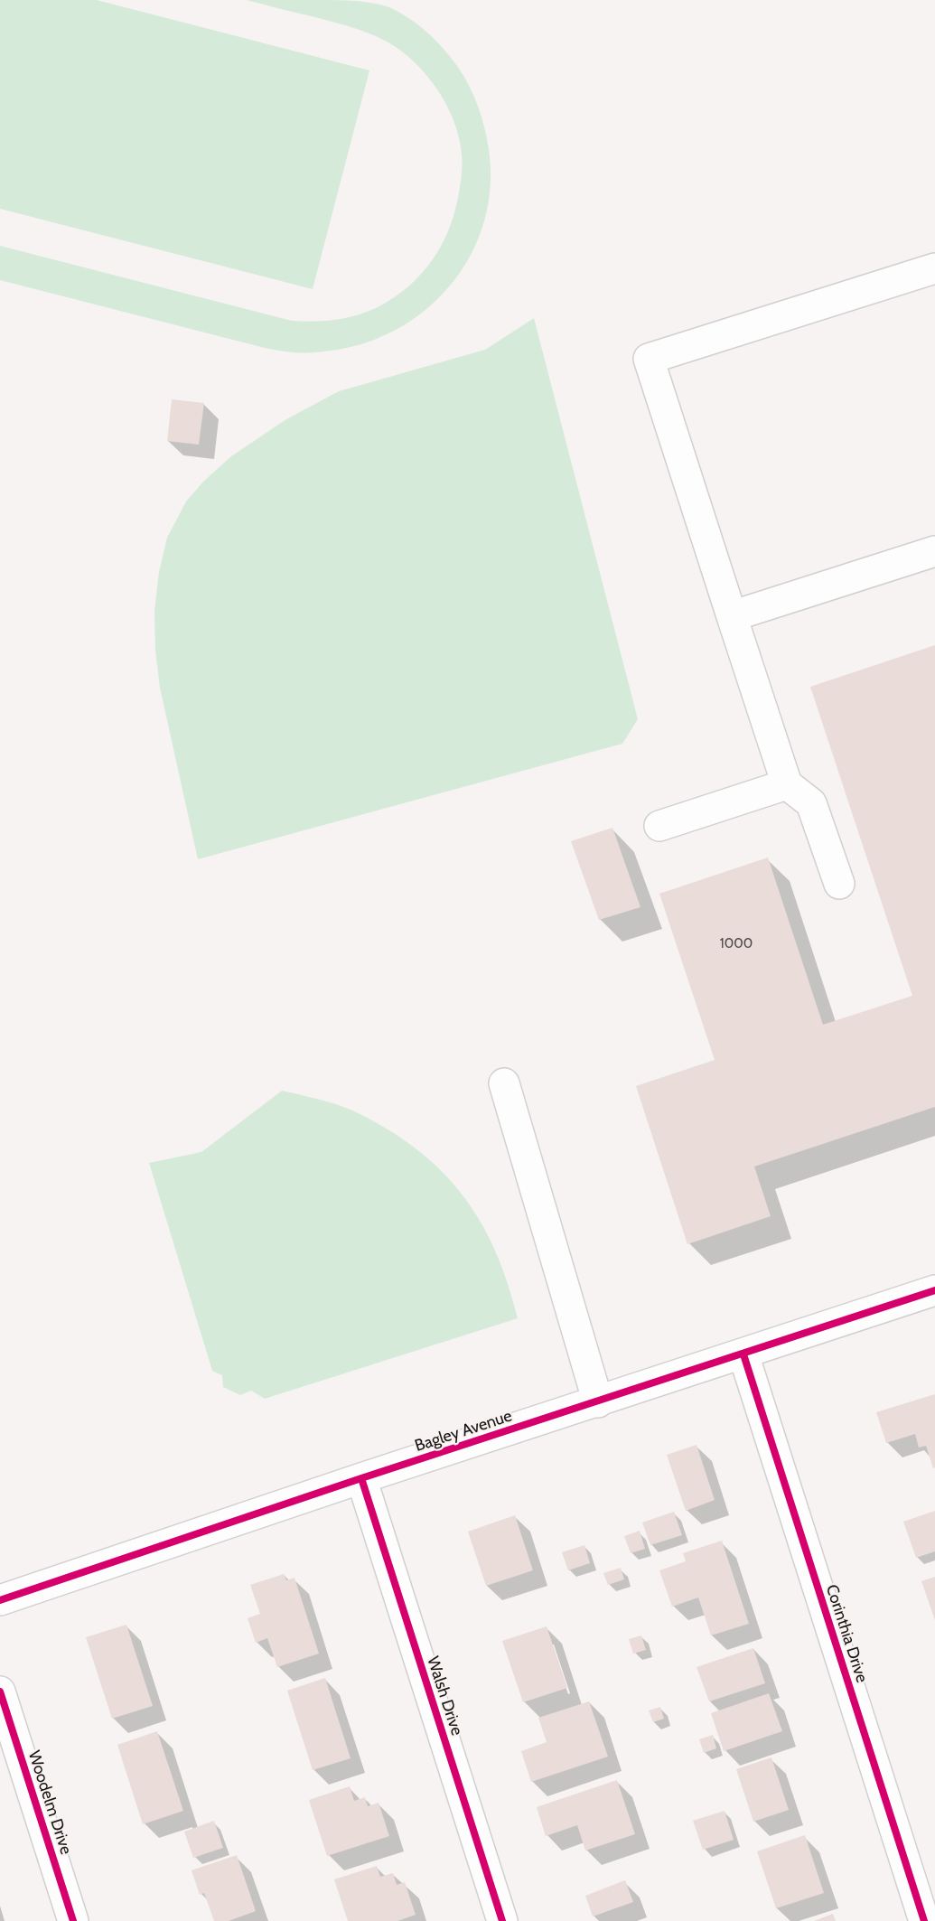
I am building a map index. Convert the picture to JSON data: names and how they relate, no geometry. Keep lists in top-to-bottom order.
{
  "streets": {
    "street": [
      "Bagley Avenue",
      "Corinthia Drive",
      "Walsh Drive",
      "Woodelm Drive"
    ]
  },
  "crossings": [
    ["Bagley Avenue", "Corinthia Drive"],
    ["Bagley Avenue", "Walsh Drive"]
  ],
  "house_numbers": ["1000"]
}
